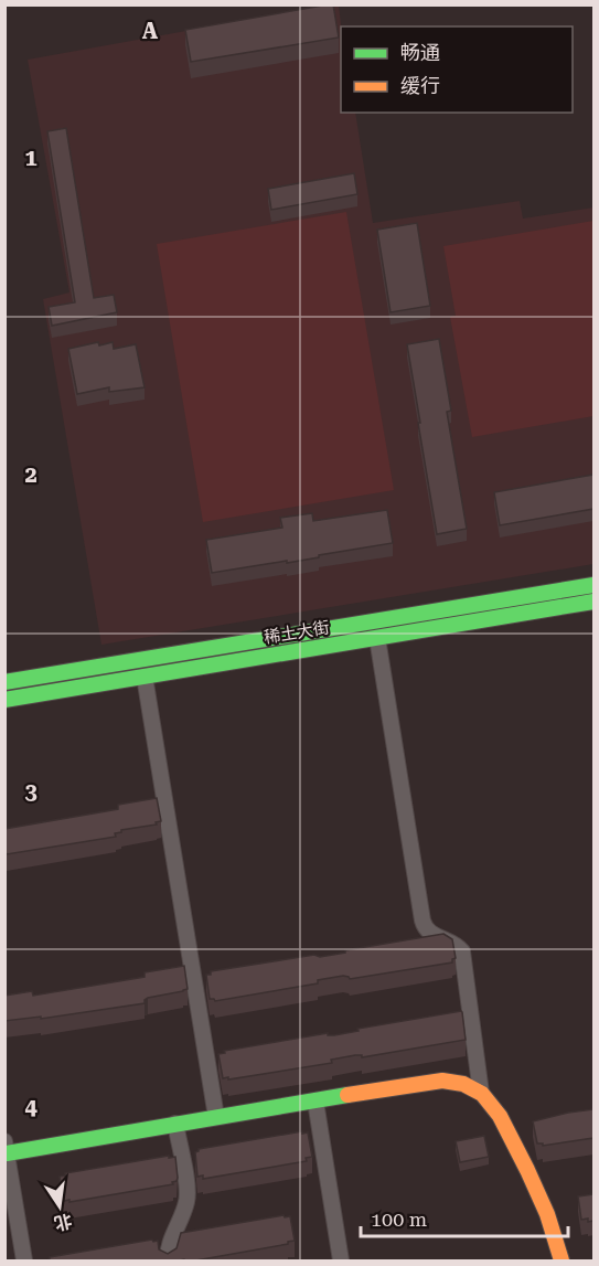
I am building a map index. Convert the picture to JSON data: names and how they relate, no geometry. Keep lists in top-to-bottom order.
{
  "streets": {
    "main road": ["稀土大街"]
  },
  "legend": ["畅通", "缓行"],
  "scale_bar": "100 m",
  "north": "bottom",
  "grid": {
    "columns": ["A"],
    "rows": [
      "1",
      "2",
      "3",
      "4"
    ]
  }
}
